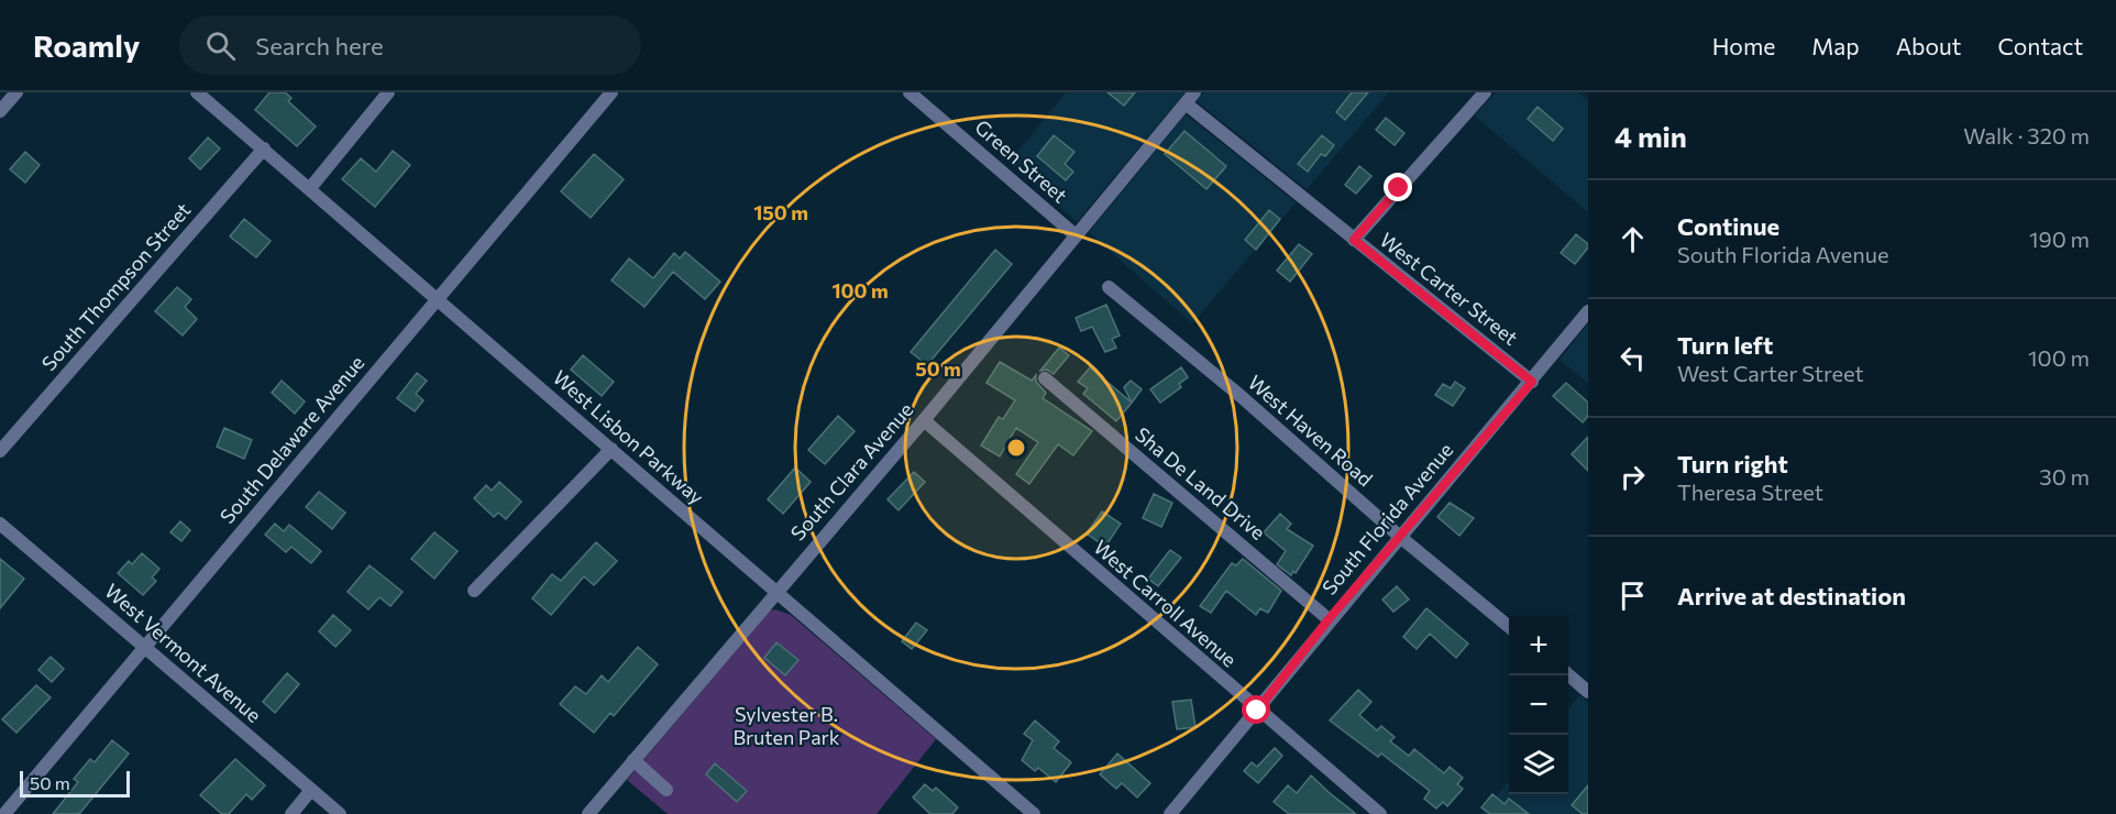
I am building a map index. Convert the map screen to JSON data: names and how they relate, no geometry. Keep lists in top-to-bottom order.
{
  "streets": {
    "street": [
      "Green Street",
      "South Thompson Street",
      "West Carter Street",
      "West Haven Road",
      "West Lisbon Parkway",
      "South Delaware Avenue",
      "South Clara Avenue",
      "Sha De Land Drive",
      "South Florida Avenue",
      "West Carroll Avenue",
      "West Vermont Avenue"
    ]
  },
  "crossings": [
    ["Green Street", "South Clara Avenue"],
    ["South Thompson Street", "West Lisbon Parkway"],
    ["West Carter Street", "South Clara Avenue"],
    ["West Carter Street", "South Florida Avenue"],
    ["West Haven Road", "South Florida Avenue"],
    ["West Lisbon Parkway", "South Delaware Avenue"],
    ["West Lisbon Parkway", "South Clara Avenue"],
    ["South Delaware Avenue", "West Vermont Avenue"],
    ["South Clara Avenue", "West Carroll Avenue"],
    ["Sha De Land Drive", "South Florida Avenue"],
    ["South Florida Avenue", "West Carroll Avenue"]
  ],
  "parks": ["Sylvester B. Bruten Park"],
  "scale_bar": "50 m",
  "page": {
    "header": "Roamly",
    "search": "Search here",
    "nav": [
      "Home",
      "Map",
      "About",
      "Contact"
    ],
    "heading": ["4 min", "Walk · 320 m"],
    "list": [
      ["Continue", "South Florida Avenue", "190 m"],
      ["Turn left", "West Carter Street", "100 m"],
      ["Turn right", "Theresa Street", "30 m"],
      "Arrive at destination"
    ],
    "map_buttons": ["+", "−"],
    "scale": "50 m"
  },
  "rings": ["150 m", "100 m", "50 m"]
}
